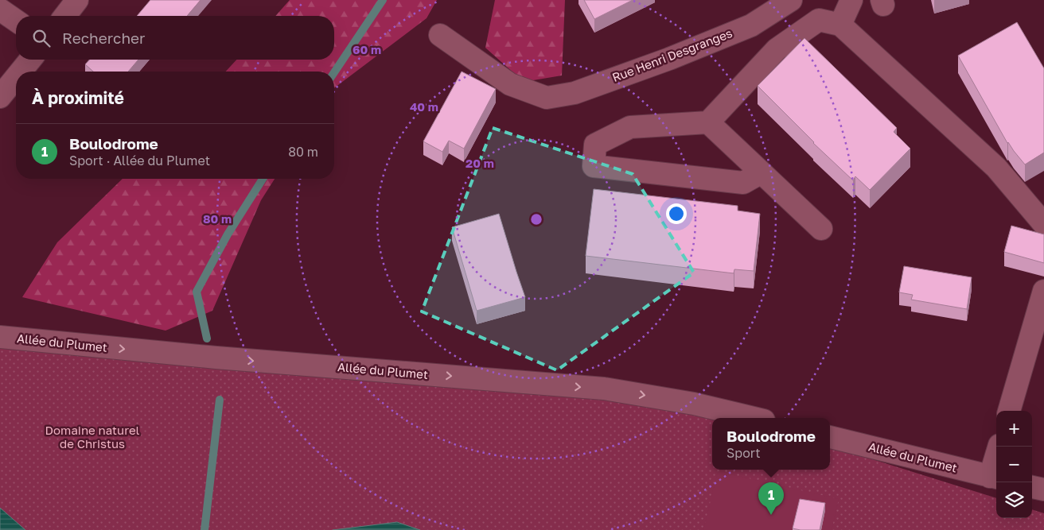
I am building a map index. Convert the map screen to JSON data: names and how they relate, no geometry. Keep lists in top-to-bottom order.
{
  "streets": {
    "street": ["Rue Henri Desgranges", "Allée du Plumet"]
  },
  "one_way": ["Allée du Plumet"],
  "parks": ["Domaine naturel de Christus"],
  "page": {
    "search": "Rechercher",
    "heading": "À proximité",
    "list": [
      {
        "mark": "1",
        "name": "Boulodrome",
        "note": "Sport · Allée du Plumet",
        "value": "80 m"
      }
    ],
    "map_buttons": ["+", "−"],
    "popup": ["Boulodrome", "Sport"],
    "pins": "1"
  },
  "rings": [
    "60 m",
    "40 m",
    "20 m",
    "80 m"
  ]
}
